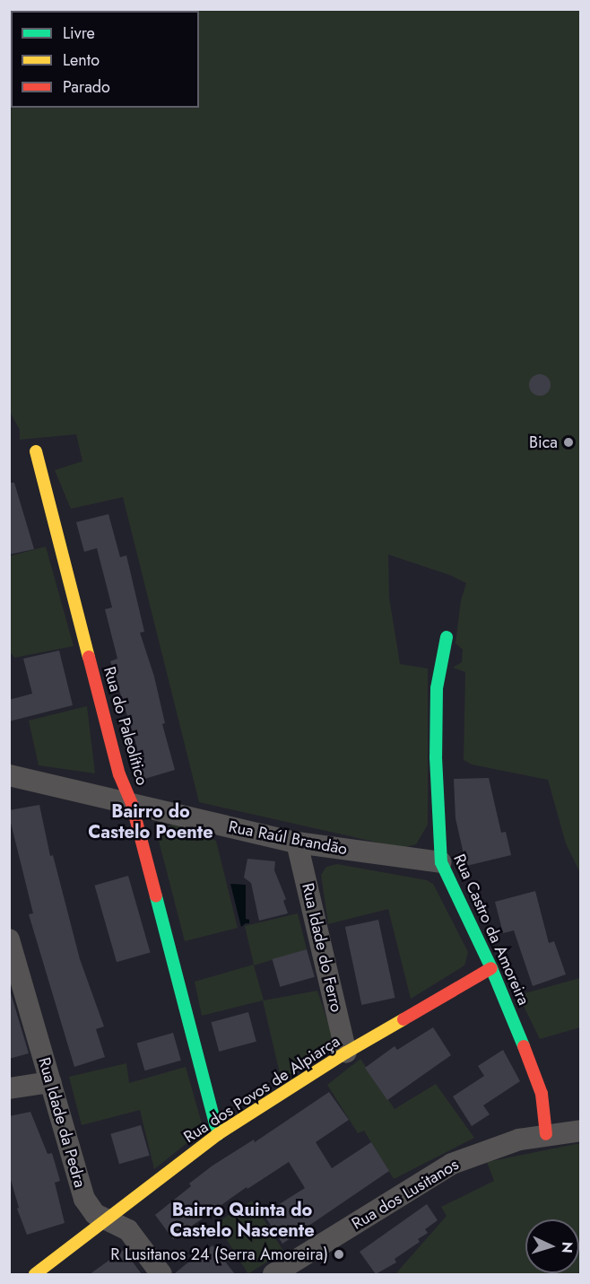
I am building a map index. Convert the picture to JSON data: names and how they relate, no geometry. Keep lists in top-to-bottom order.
{
  "streets": {
    "street": [
      "Rua do Paleolítico",
      "Rua Raúl Brandão",
      "Rua Castro da Amoreira",
      "Rua Idade do Ferro",
      "Rua dos Povos de Alpiarça",
      "Rua Idade da Pedra",
      "Rua dos Lusitanos"
    ]
  },
  "crossings": [
    ["Rua do Paleolítico", "Rua Raúl Brandão"],
    ["Rua do Paleolítico", "Rua dos Povos de Alpiarça"],
    ["Rua Raúl Brandão", "Rua Castro da Amoreira"],
    ["Rua Raúl Brandão", "Rua Idade do Ferro"],
    ["Rua Castro da Amoreira", "Rua dos Povos de Alpiarça"],
    ["Rua Castro da Amoreira", "Rua dos Lusitanos"],
    ["Rua Idade do Ferro", "Rua dos Povos de Alpiarça"],
    ["Rua dos Povos de Alpiarça", "Rua Idade da Pedra"]
  ],
  "districts": ["Bairro do Castelo Poente", "Bairro Quinta do Castelo Nascente"],
  "places": ["Bica", "R Lusitanos 24 (Serra Amoreira)"],
  "legend": ["Livre", "Lento", "Parado"],
  "north": "right"
}
